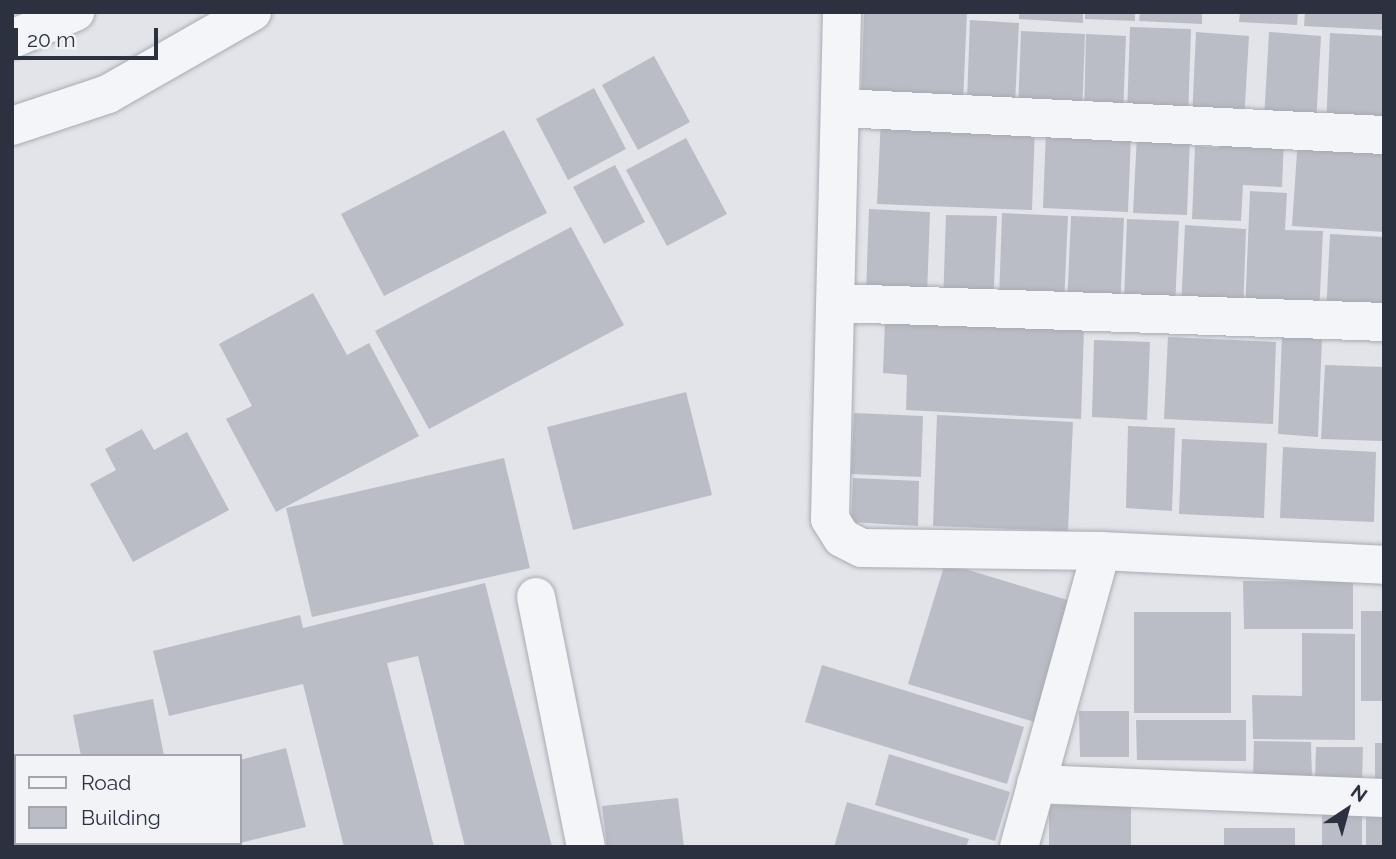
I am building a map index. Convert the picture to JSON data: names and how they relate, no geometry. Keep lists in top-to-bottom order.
{
  "legend": ["Road", "Building"],
  "scale_bar": "20 m",
  "north": "top right"
}
